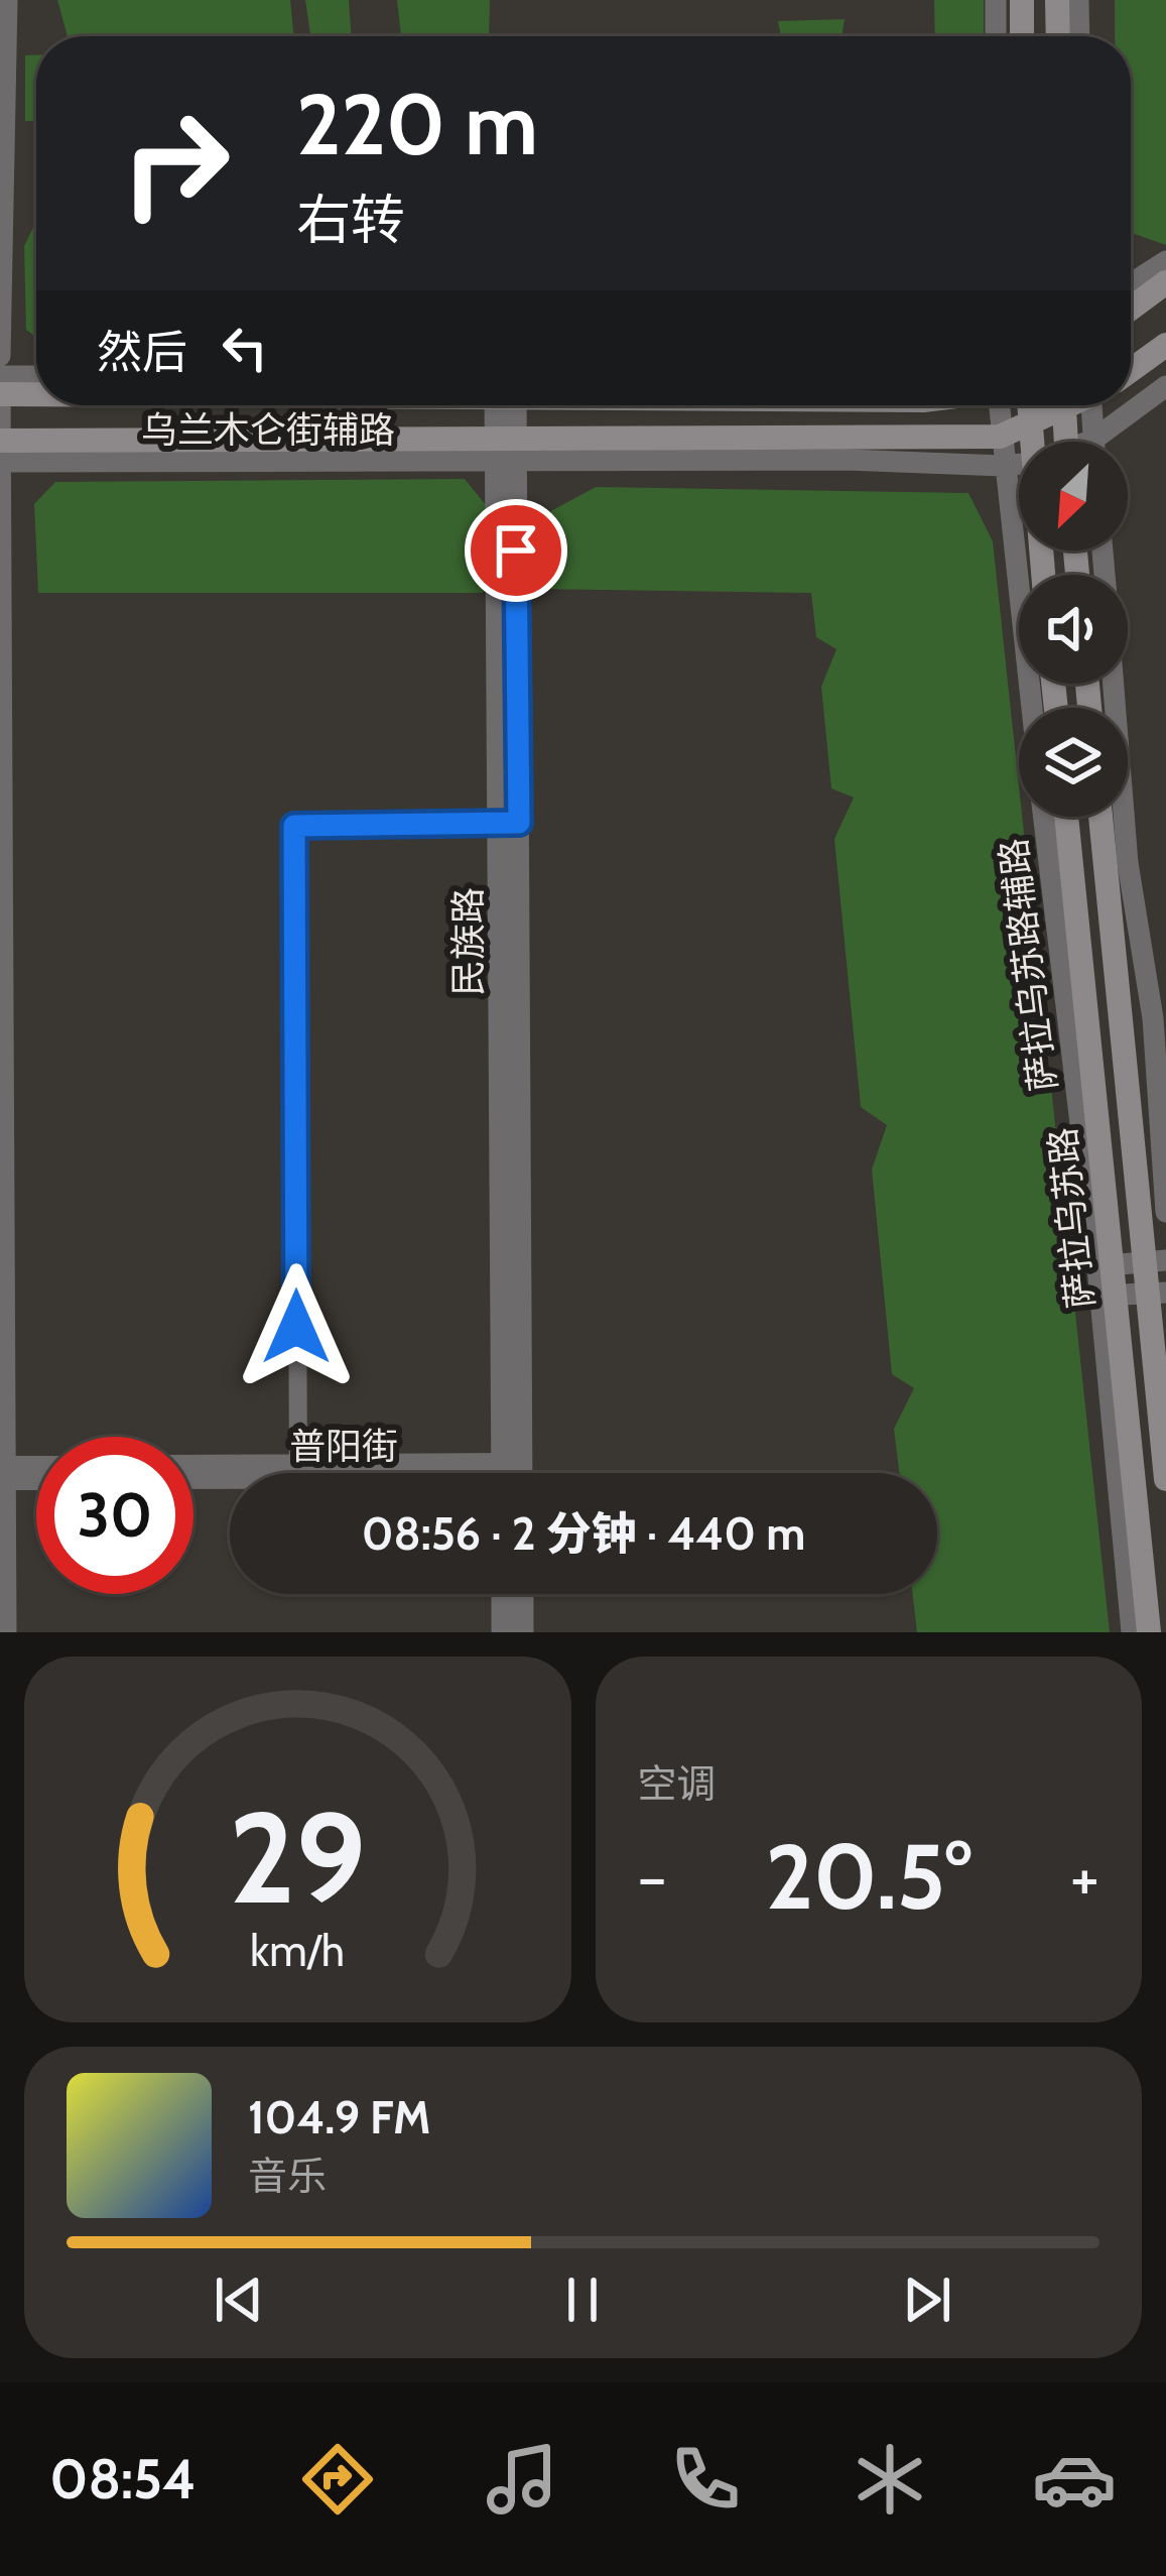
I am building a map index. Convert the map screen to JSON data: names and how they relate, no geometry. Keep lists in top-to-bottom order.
{
  "streets": {
    "main road": ["萨拉乌苏路"],
    "street": ["民族路", "萨拉乌苏路辅路", "普阳街"]
  },
  "crossings": [
    ["萨拉乌苏路辅路", "萨拉乌苏路"]
  ],
  "north": "bottom left",
  "page": {
    "turn": ["220 m", "右转"],
    "then": "然后",
    "limit": "30",
    "trip": "08:56 · 2 分钟 · 440 m",
    "tile": "空调",
    "heat": ["−", "20.5°", "+"],
    "song": ["104.9 FM", "音乐"],
    "tabs": "08:54",
    "gauge": ["29", "km/h"]
  }
}
